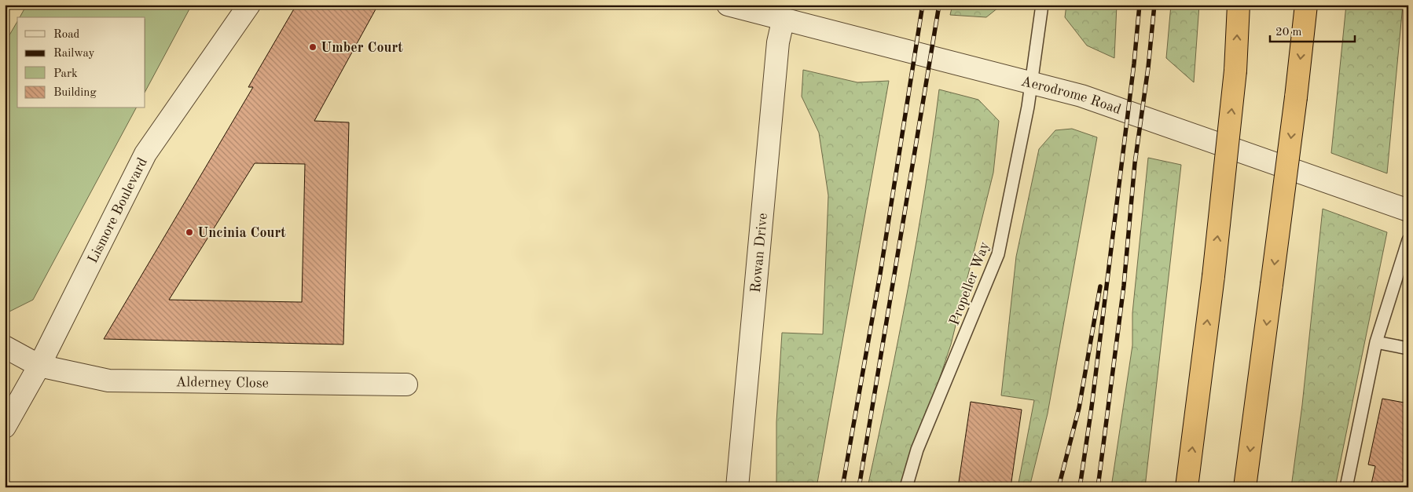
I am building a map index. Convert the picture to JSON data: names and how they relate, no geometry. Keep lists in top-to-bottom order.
{
  "streets": {
    "street": [
      "Aerodrome Road",
      "Lismore Boulevard",
      "Rowan Drive",
      "Alderney Close"
    ],
    "lane": ["Propeller Way"]
  },
  "crossings": [
    ["Aerodrome Road", "Rowan Drive"],
    ["Aerodrome Road", "Propeller Way"],
    ["Lismore Boulevard", "Alderney Close"]
  ],
  "places": ["Umber Court", "Uncinia Court"],
  "legend": [
    "Road",
    "Railway",
    "Park",
    "Building"
  ],
  "scale_bar": "20 m"
}
